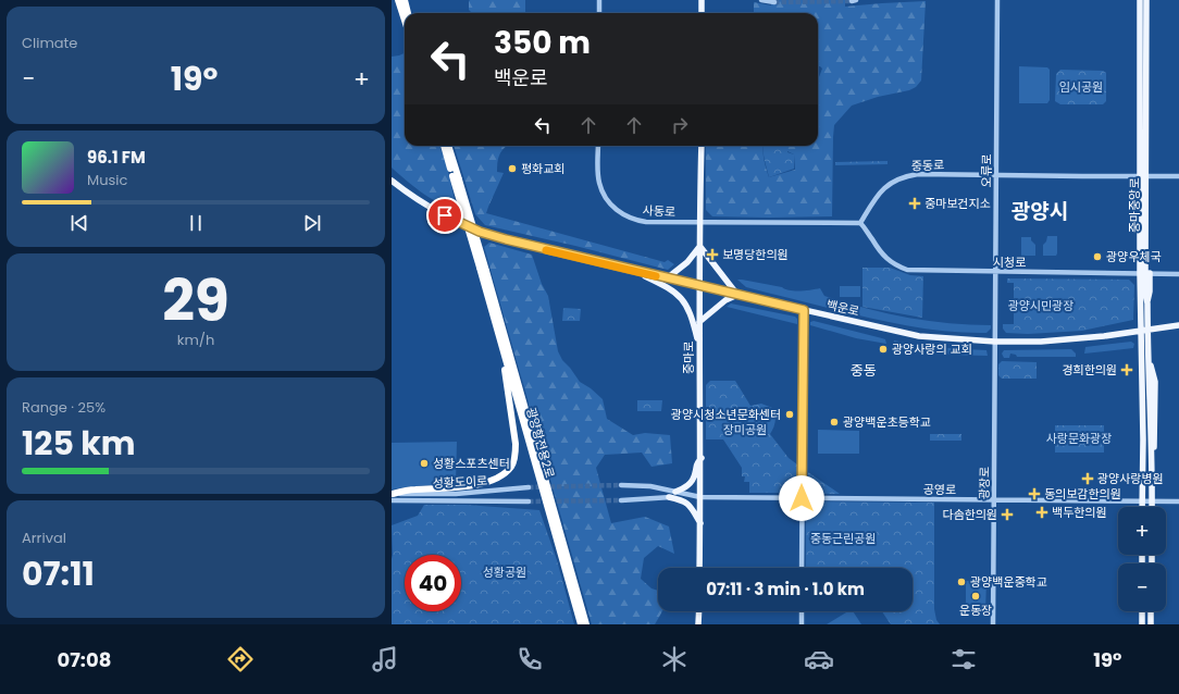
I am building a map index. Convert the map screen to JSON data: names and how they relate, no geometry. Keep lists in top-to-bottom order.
{
  "streets": {
    "highway": ["광양항전용2로"],
    "main road": ["중마중앙로", "백운로", "중마로"],
    "street": [
      "중동로",
      "오류로",
      "사동로",
      "시청로",
      "성황도이로",
      "광장로",
      "공영로"
    ]
  },
  "crossings": [
    ["중동로", "오류로"],
    ["중동로", "중마중앙로"],
    ["중동로", "시청로"],
    ["오류로", "시청로"],
    ["오류로", "백운로"],
    ["오류로", "광장로"],
    ["중마중앙로", "시청로"],
    ["중마중앙로", "백운로"],
    ["중마중앙로", "공영로"],
    ["사동로", "중마로"],
    ["백운로", "중마로"],
    ["백운로", "광장로"],
    ["중마로", "공영로"],
    ["광장로", "공영로"]
  ],
  "districts": ["광양시", "중동"],
  "parks": [
    "임시공원",
    "광양시민광장",
    "장미공원",
    "사랑문화광장",
    "중동근린공원",
    "성황공원"
  ],
  "places": {
    "other": [
      "평화교회",
      "광양우체국",
      "광양사랑의 교회",
      "광양시청소년문화센터",
      "광양백운초등학교",
      "성황스포츠센터",
      "광양백운중학교",
      "운동장"
    ],
    "health": [
      "중마보건지소",
      "보명당한의원",
      "경희한의원",
      "광양사랑병원",
      "동의보감한의원",
      "백두한의원",
      "다솜한의원"
    ]
  },
  "page": {
    "tile": [
      "Climate",
      ["29", "km/h"],
      ["Range · 25%", "125 km"],
      ["Arrival", "07:11"]
    ],
    "turn": ["350 m", "백운로"],
    "heat": ["−", "19°", "+"],
    "song": ["96.1 FM", "Music"],
    "map_buttons": ["+", "−"],
    "limit": "40",
    "trip": "07:11 · 3 min · 1.0 km",
    "tabs": ["07:08", "19°"]
  }
}
